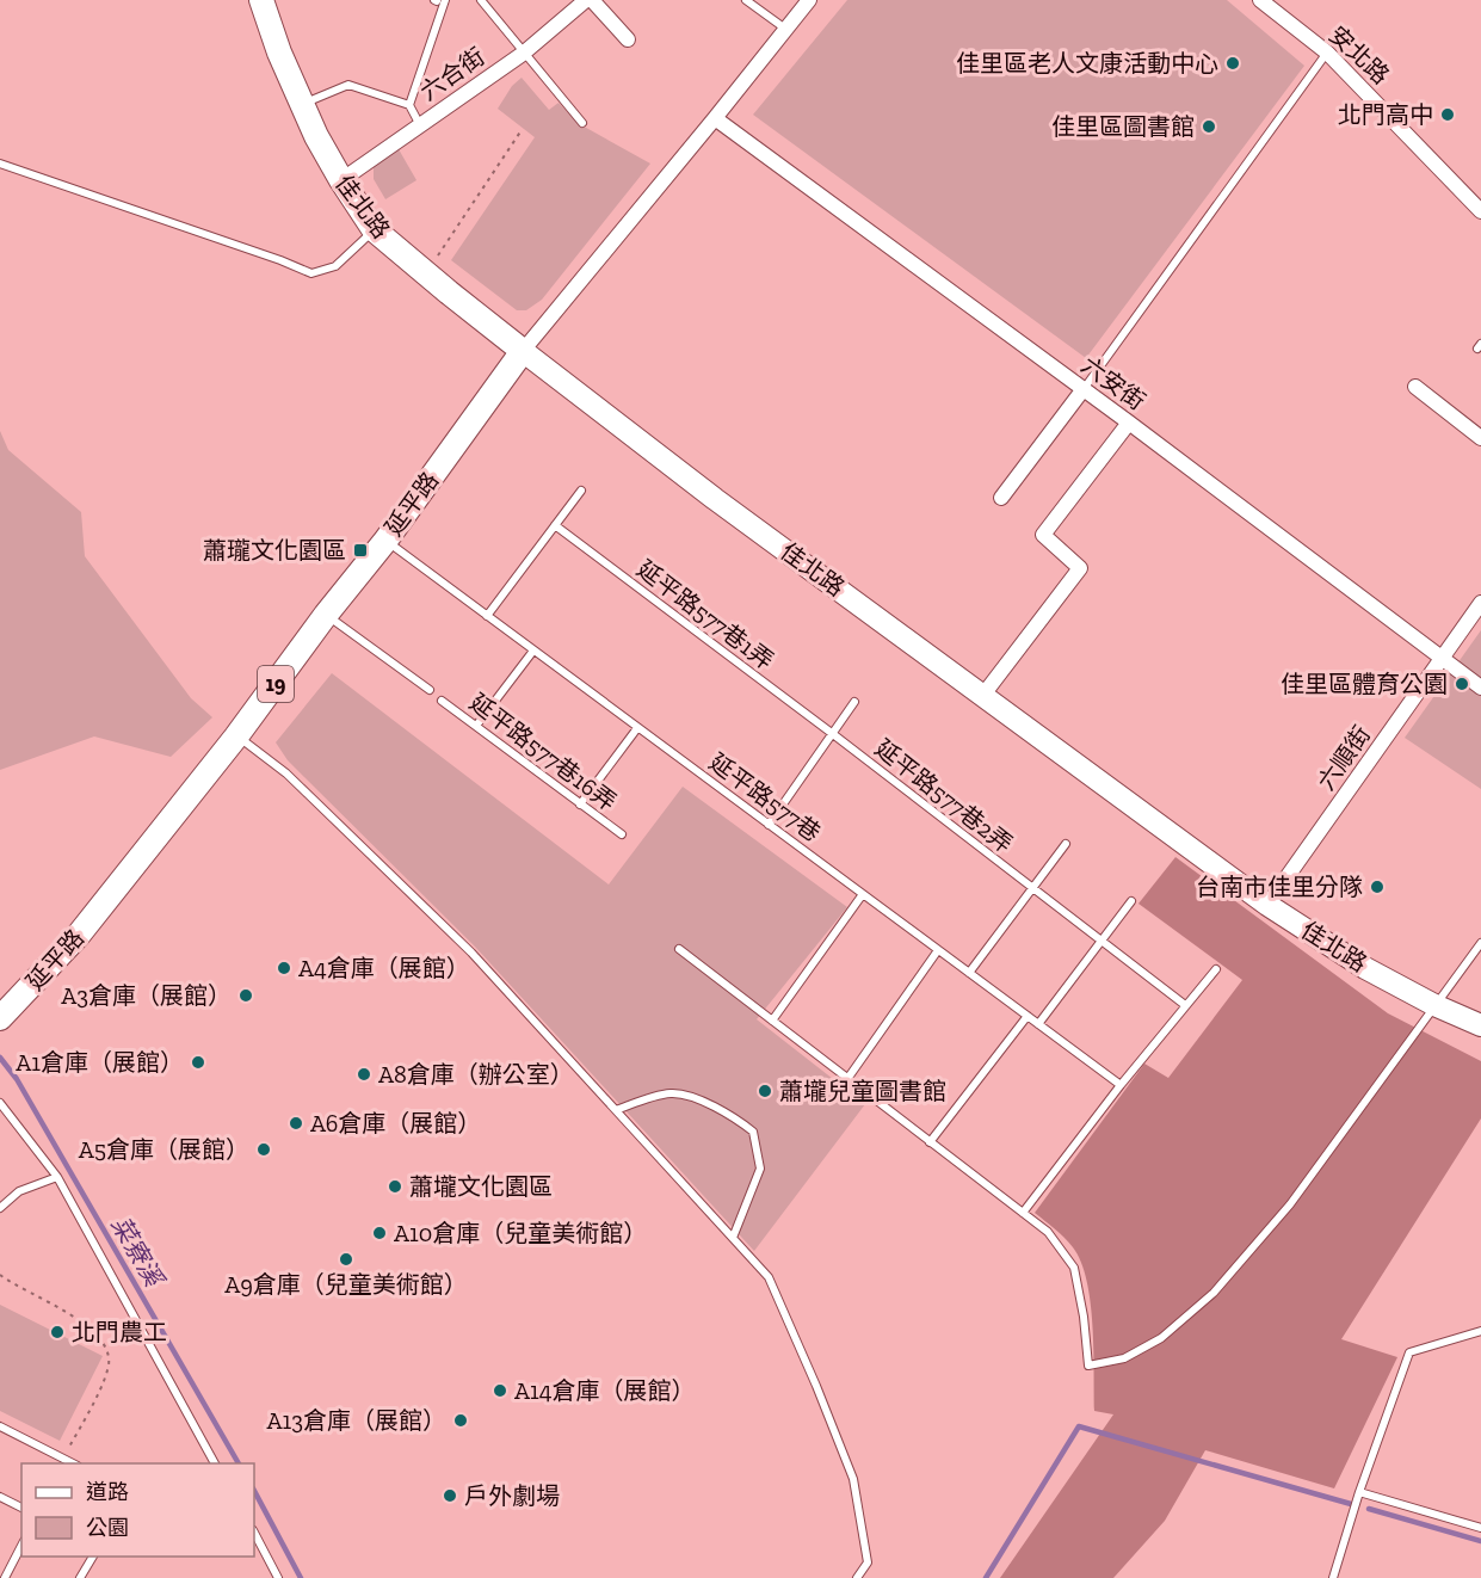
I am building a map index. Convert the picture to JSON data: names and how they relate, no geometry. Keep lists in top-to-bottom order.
{
  "streets": {
    "main road": ["佳北路", "延平路", "19"],
    "street": [
      "安北路",
      "六合街",
      "六安街",
      "六順街"
    ],
    "lane": [
      "延平路577巷1弄",
      "延平路577巷16弄",
      "延平路577巷2弄",
      "延平路577巷"
    ]
  },
  "crossings": [
    ["六合街", "佳北路"],
    ["佳北路", "延平路"],
    ["佳北路", "六順街"],
    ["六安街", "延平路"],
    ["六安街", "六順街"],
    ["延平路", "延平路577巷"],
    ["延平路577巷1弄", "延平路577巷2弄"]
  ],
  "water": ["菜寮溪"],
  "places": {
    "other": [
      "佳里區老人文康活動中心",
      "北門高中",
      "佳里區圖書館",
      "佳里區體育公園",
      "台南市佳里分隊",
      "A4倉庫（展館）",
      "A3倉庫（展館）",
      "A1倉庫（展館）",
      "A8倉庫（辦公室）",
      "蕭壠兒童圖書館",
      "A6倉庫（展館）",
      "A5倉庫（展館）",
      "蕭壠文化園區",
      "A10倉庫（兒童美術館）",
      "A9倉庫（兒童美術館）",
      "北門農工",
      "A14倉庫（展館）",
      "A13倉庫（展館）",
      "戶外劇場"
    ],
    "transit": ["蕭瓏文化園區"]
  },
  "legend": ["道路", "公園"]
}
